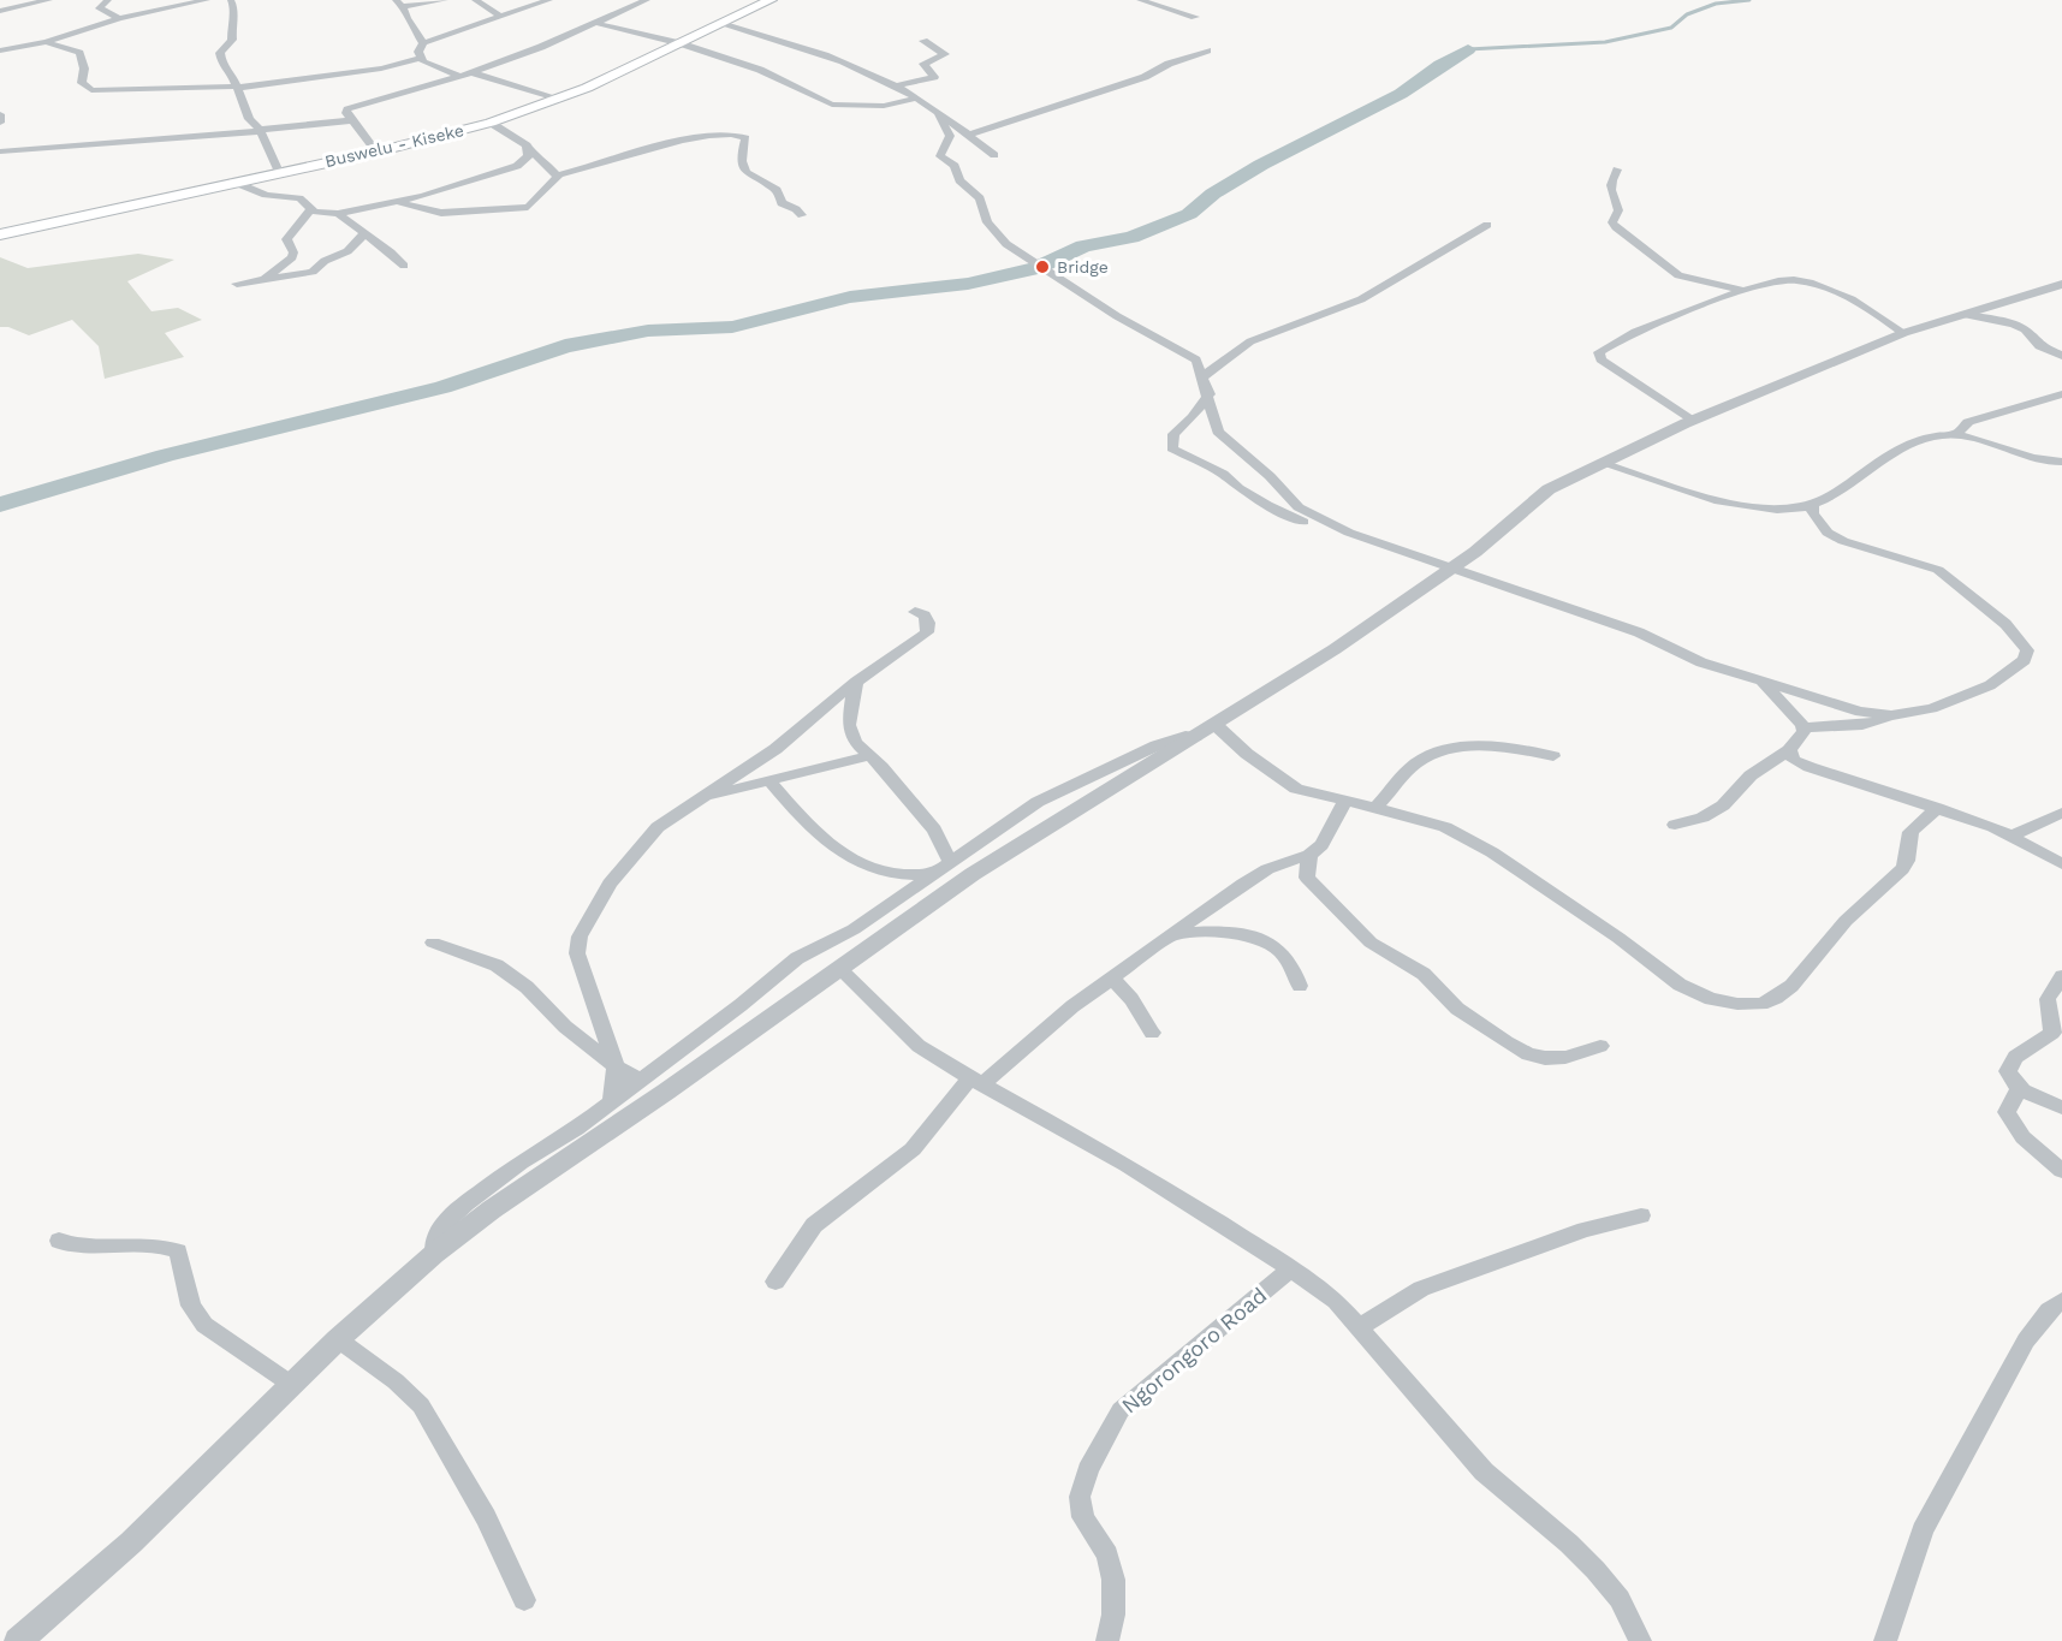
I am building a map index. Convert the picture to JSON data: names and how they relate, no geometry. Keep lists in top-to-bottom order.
{
  "streets": {
    "main road": ["Buswelu - Kiseke"],
    "street": ["Ngorongoro Road"]
  },
  "places": ["Bridge"]
}
